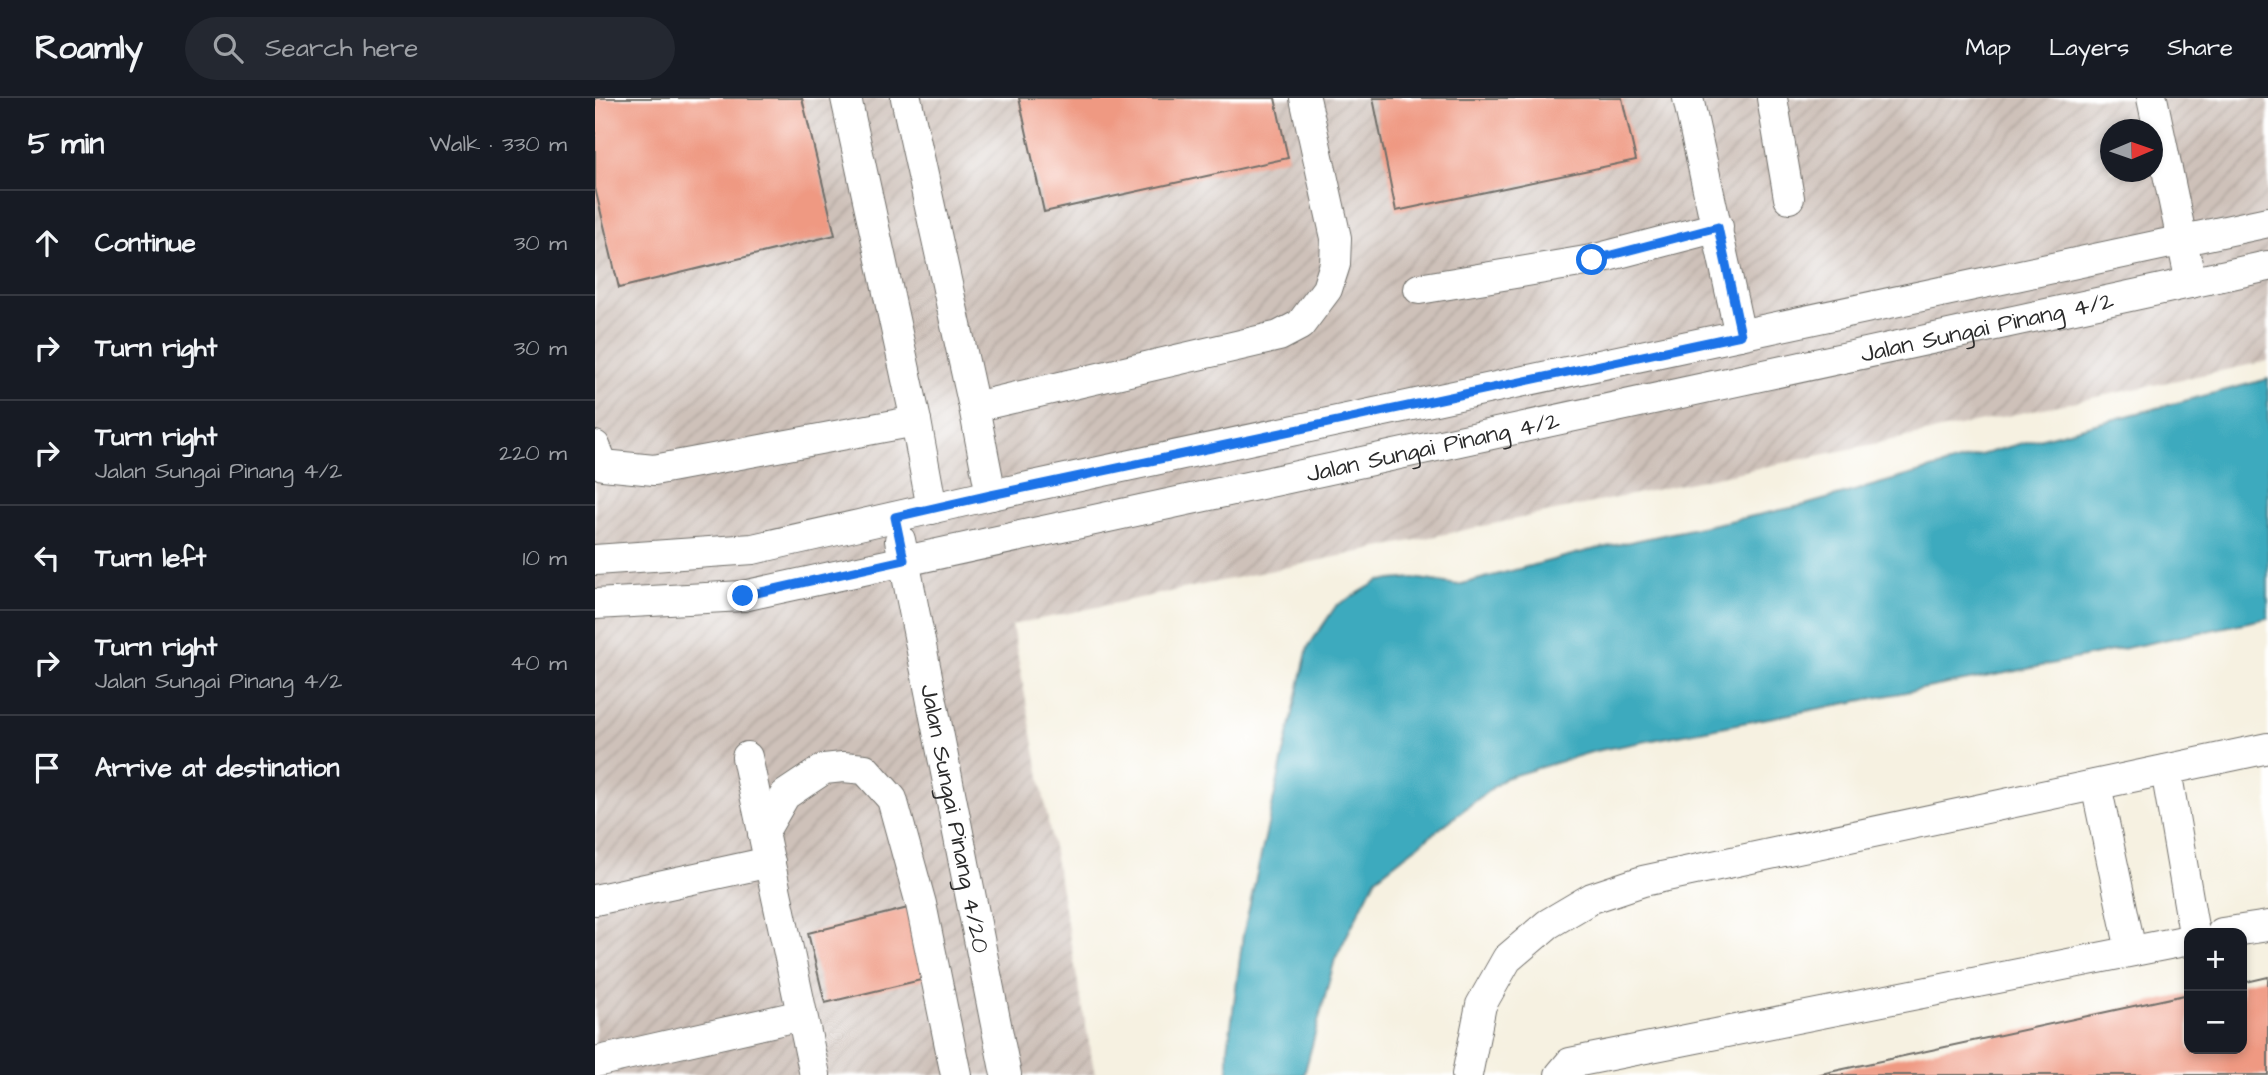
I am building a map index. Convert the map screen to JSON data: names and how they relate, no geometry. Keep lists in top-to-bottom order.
{
  "streets": {
    "street": ["Jalan Sungai Pinang 4/2", "Jalan Sungai Pinang 4/20"]
  },
  "crossings": [
    ["Jalan Sungai Pinang 4/2", "Jalan Sungai Pinang 4/20"]
  ],
  "north": "right",
  "page": {
    "header": "Roamly",
    "search": "Search here",
    "nav": ["Map", "Layers", "Share"],
    "heading": ["5 min", "Walk · 330 m"],
    "list": [
      ["Continue", "30 m"],
      ["Turn right", "30 m"],
      ["Turn right", "Jalan Sungai Pinang 4/2", "220 m"],
      ["Turn left", "10 m"],
      ["Turn right", "Jalan Sungai Pinang 4/2", "40 m"],
      "Arrive at destination"
    ],
    "map_buttons": ["+", "−"]
  }
}
